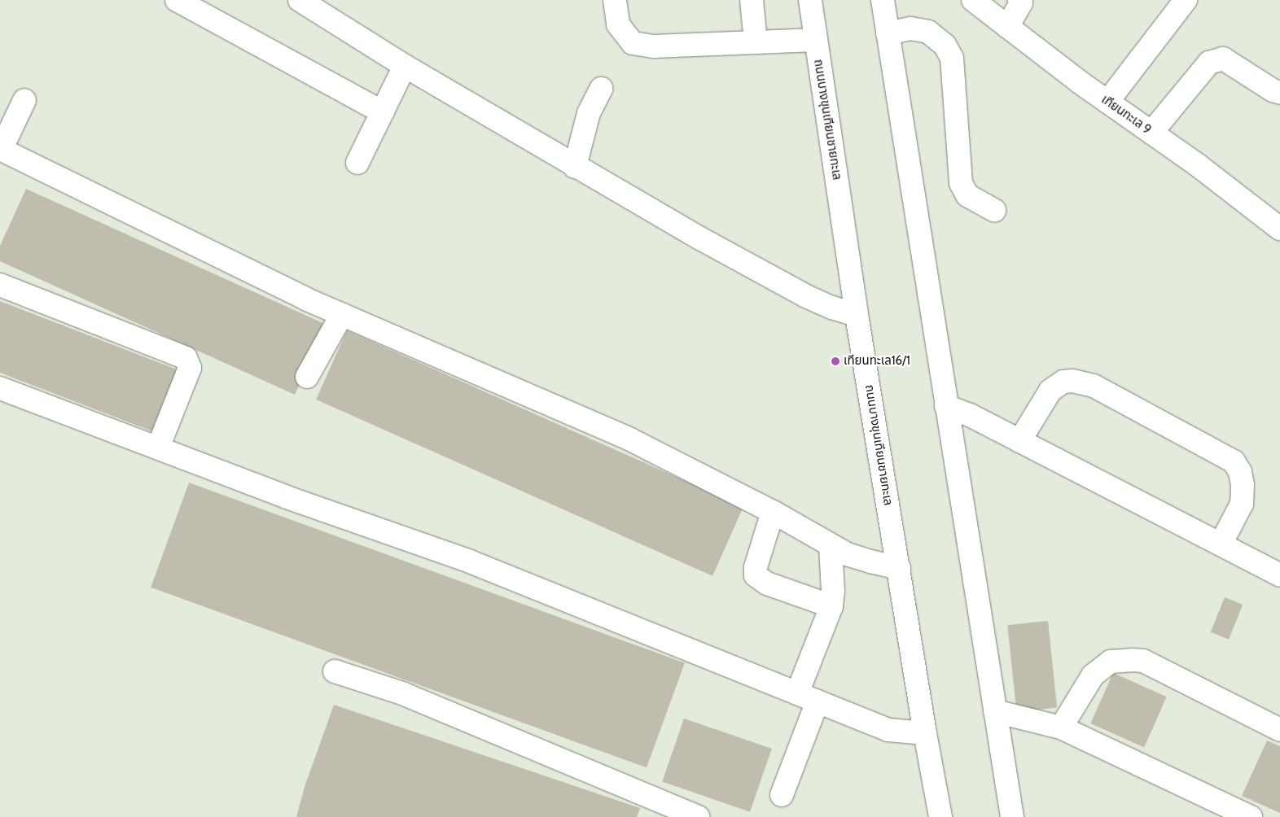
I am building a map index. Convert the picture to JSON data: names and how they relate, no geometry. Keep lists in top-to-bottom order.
{
  "streets": {
    "main road": ["เทียนทะเล 9", "ถนนบางขุนเทียนชายทะเล"]
  },
  "places": ["เทียนทะเล16/1"]
}
